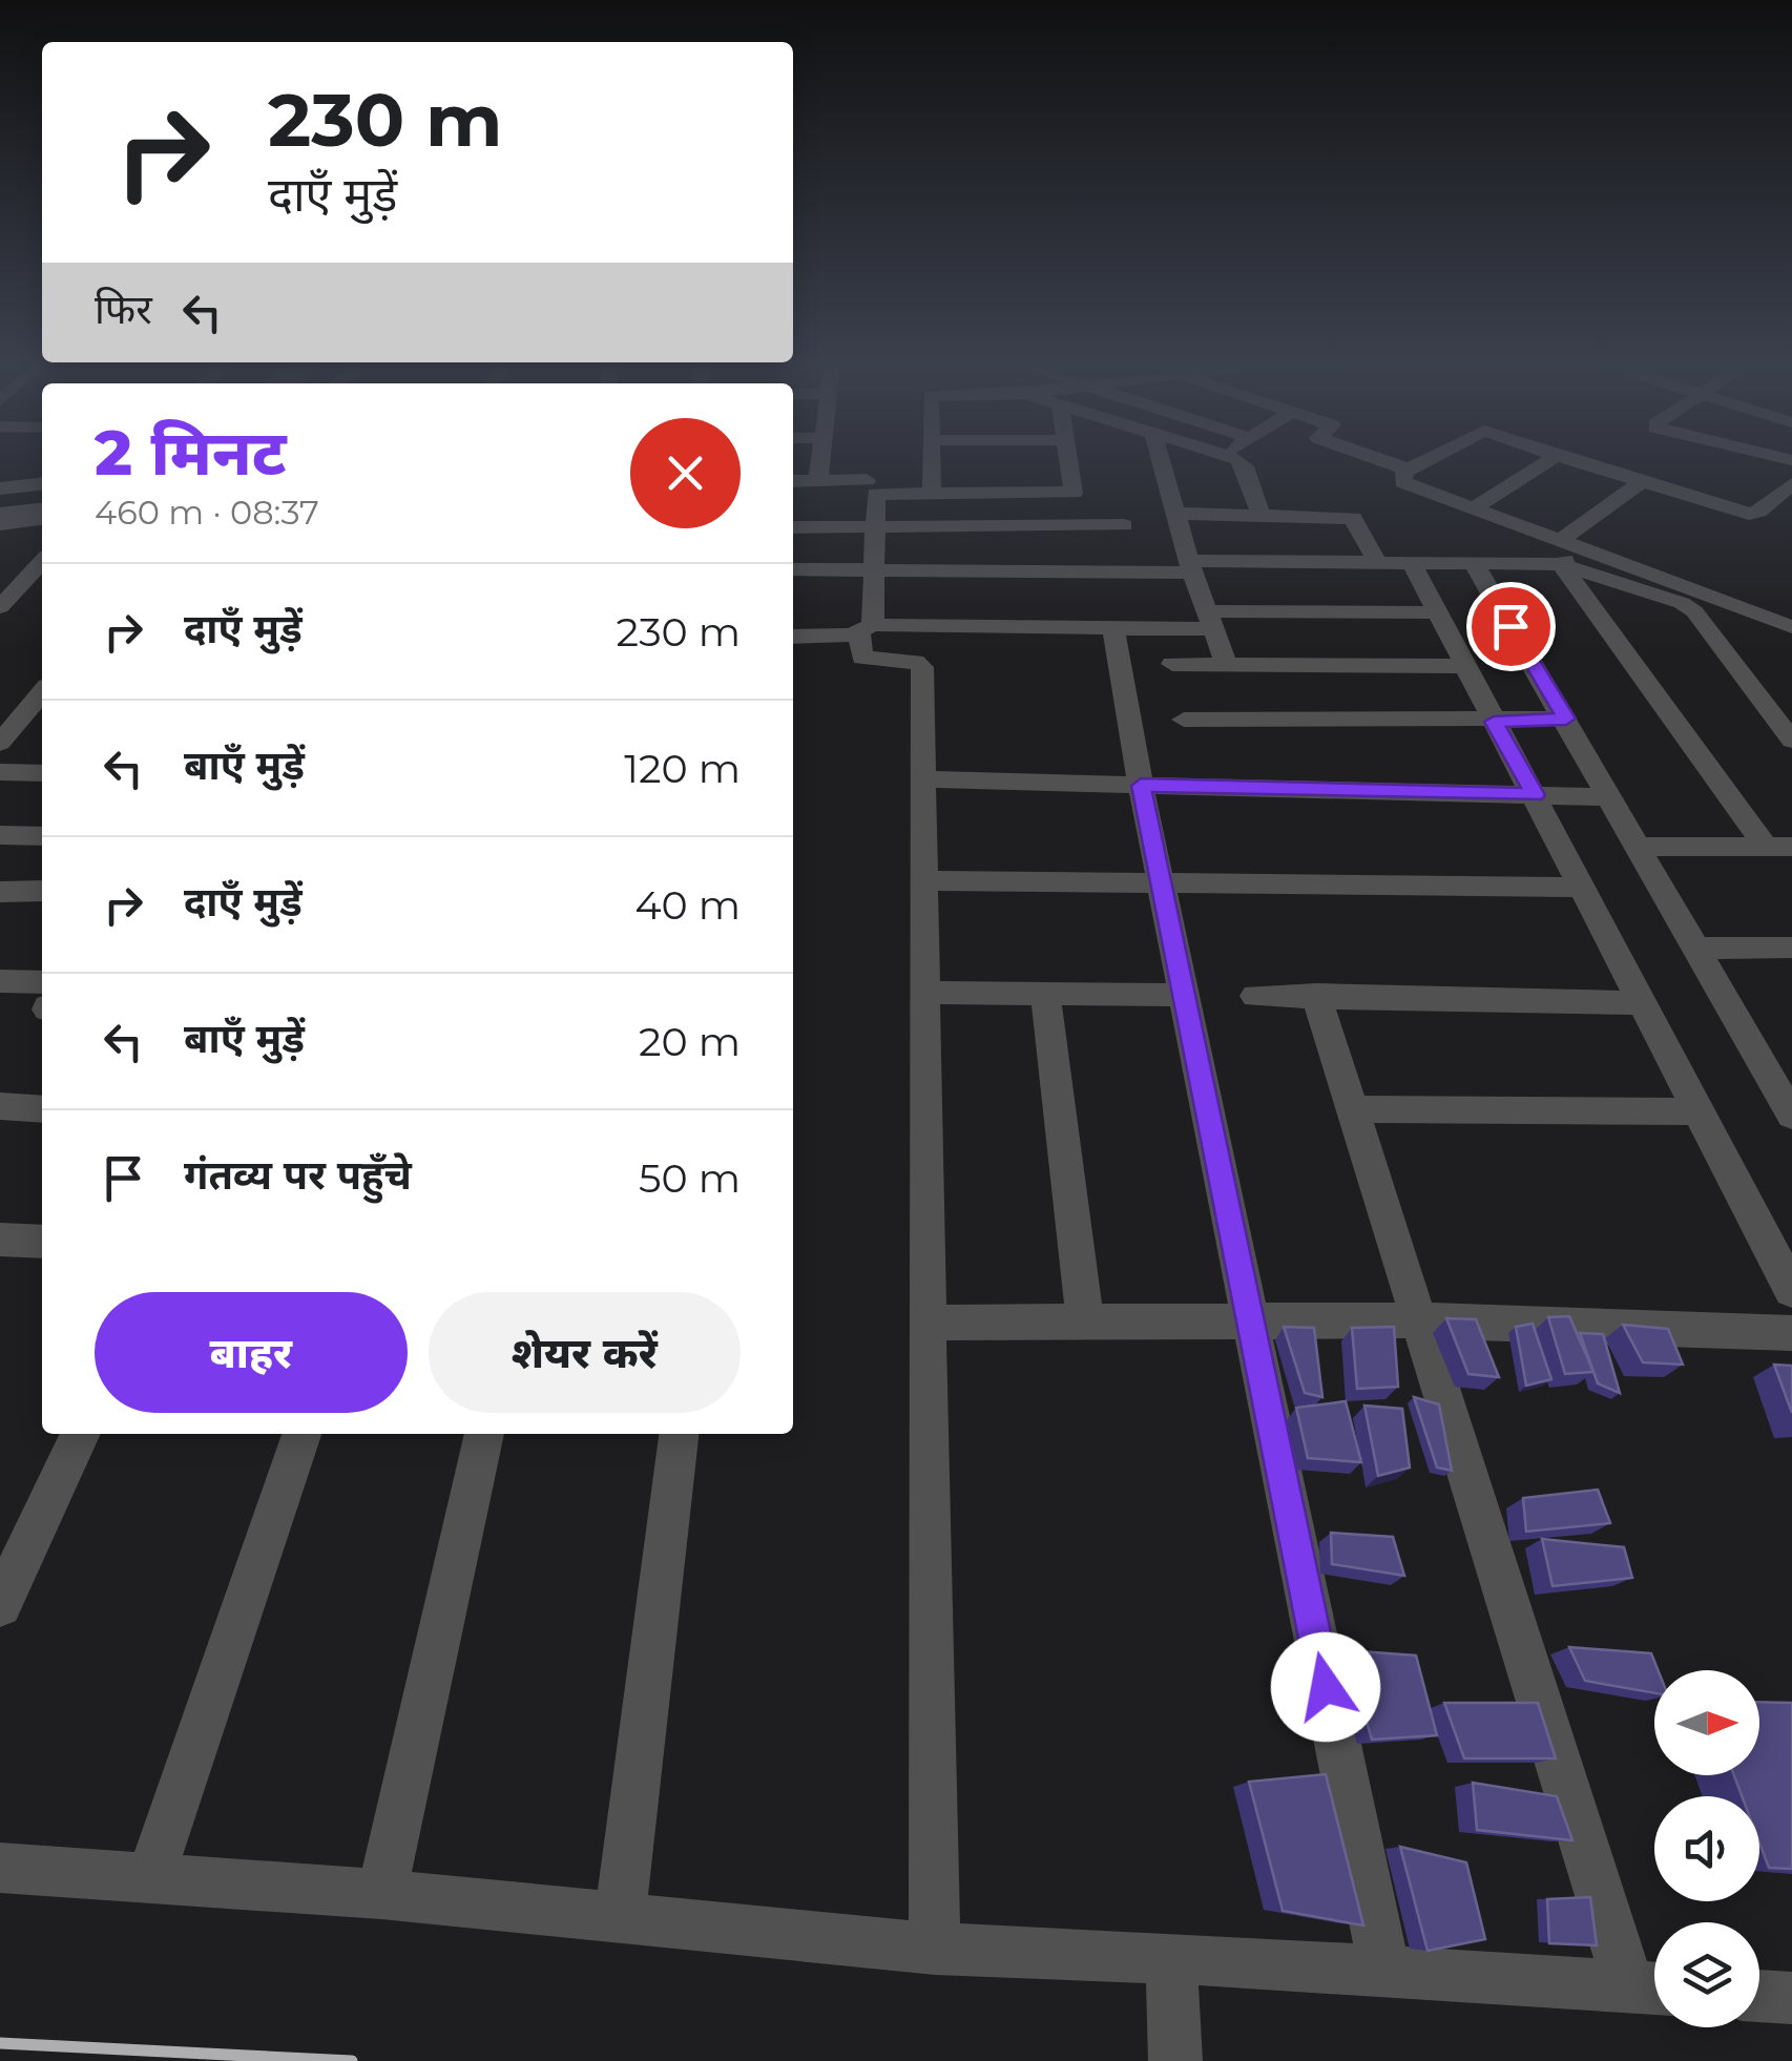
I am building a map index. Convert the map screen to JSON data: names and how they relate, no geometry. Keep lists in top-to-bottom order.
{
  "north": "right",
  "page": {
    "turn": ["230 m", "दाएँ मुड़ें"],
    "then": "फिर",
    "heading": ["2 मिनट", "460 m · 08:37"],
    "list": [
      {
        "name": "दाएँ मुड़ें",
        "value": "230 m"
      },
      {
        "name": "बाएँ मुड़ें",
        "value": "120 m"
      },
      {
        "name": "दाएँ मुड़ें",
        "value": "40 m"
      },
      {
        "name": "बाएँ मुड़ें",
        "value": "20 m"
      },
      {
        "name": "गंतव्य पर पहुँचे",
        "value": "50 m"
      }
    ],
    "buttons": ["बाहर", "शेयर करें"]
  }
}
